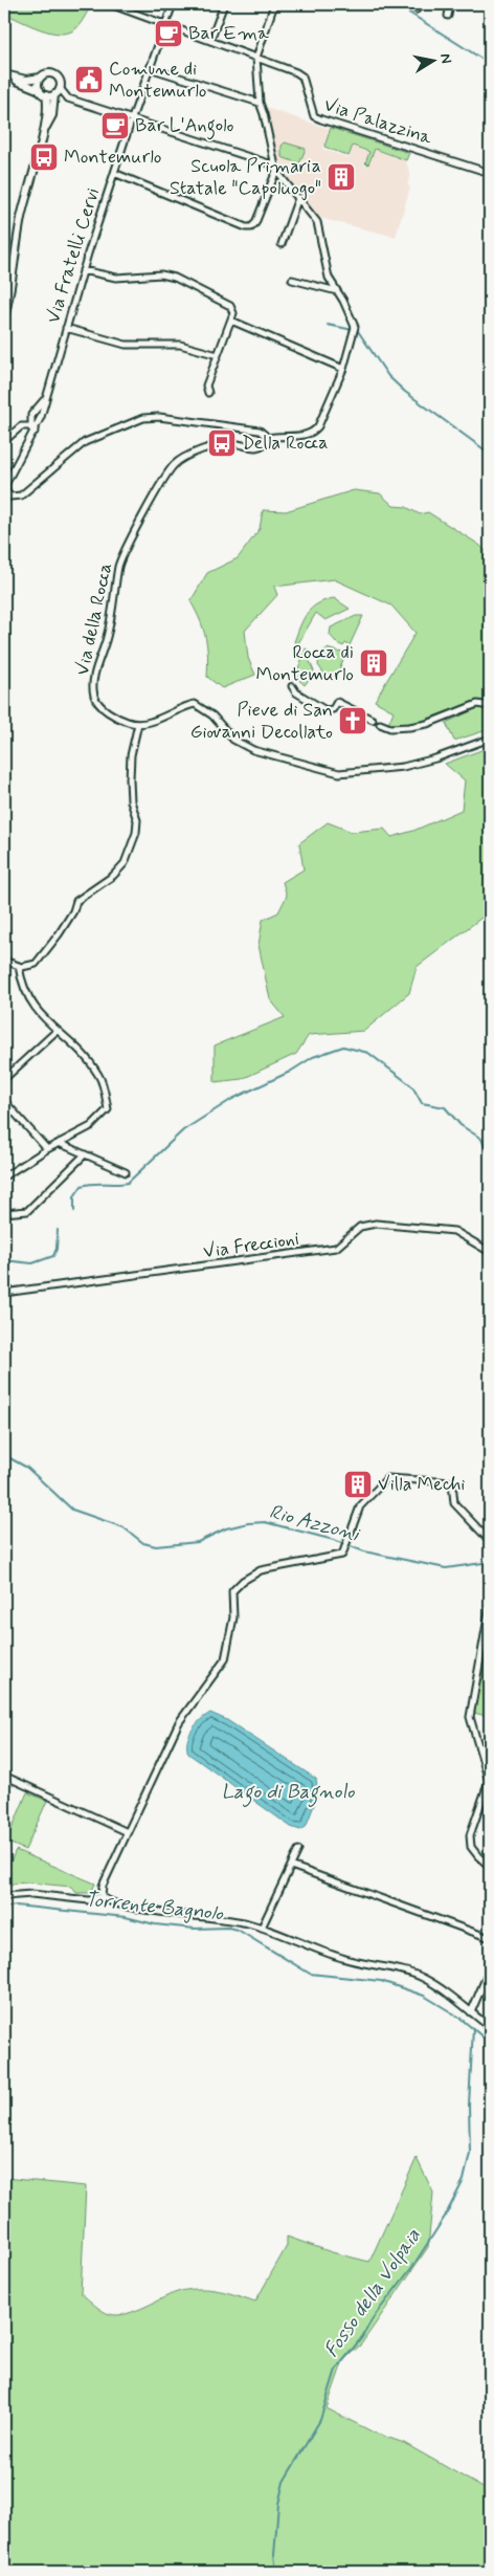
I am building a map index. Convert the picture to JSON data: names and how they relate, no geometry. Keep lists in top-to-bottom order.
{
  "streets": {
    "street": [
      "Via Palazzina",
      "Via Fratelli Cervi",
      "Via della Rocca",
      "Via Freccioni"
    ]
  },
  "water": [
    "Rio Azzoni",
    "Lago di Bagnolo",
    "Torrente Bagnolo",
    "Fosso della Volpaia"
  ],
  "places": {
    "cafe": ["Bar Ema", "Bar L'Angolo"],
    "public building": ["Comune di Montemurlo"],
    "bus stop": ["Montemurlo", "Della Rocca"],
    "building": ["Scuola Primaria Statale \"Capoluogo\"", "Rocca di Montemurlo", "Villa Mechi"],
    "church": ["Pieve di San Giovanni Decollato"]
  },
  "north": "right"
}
